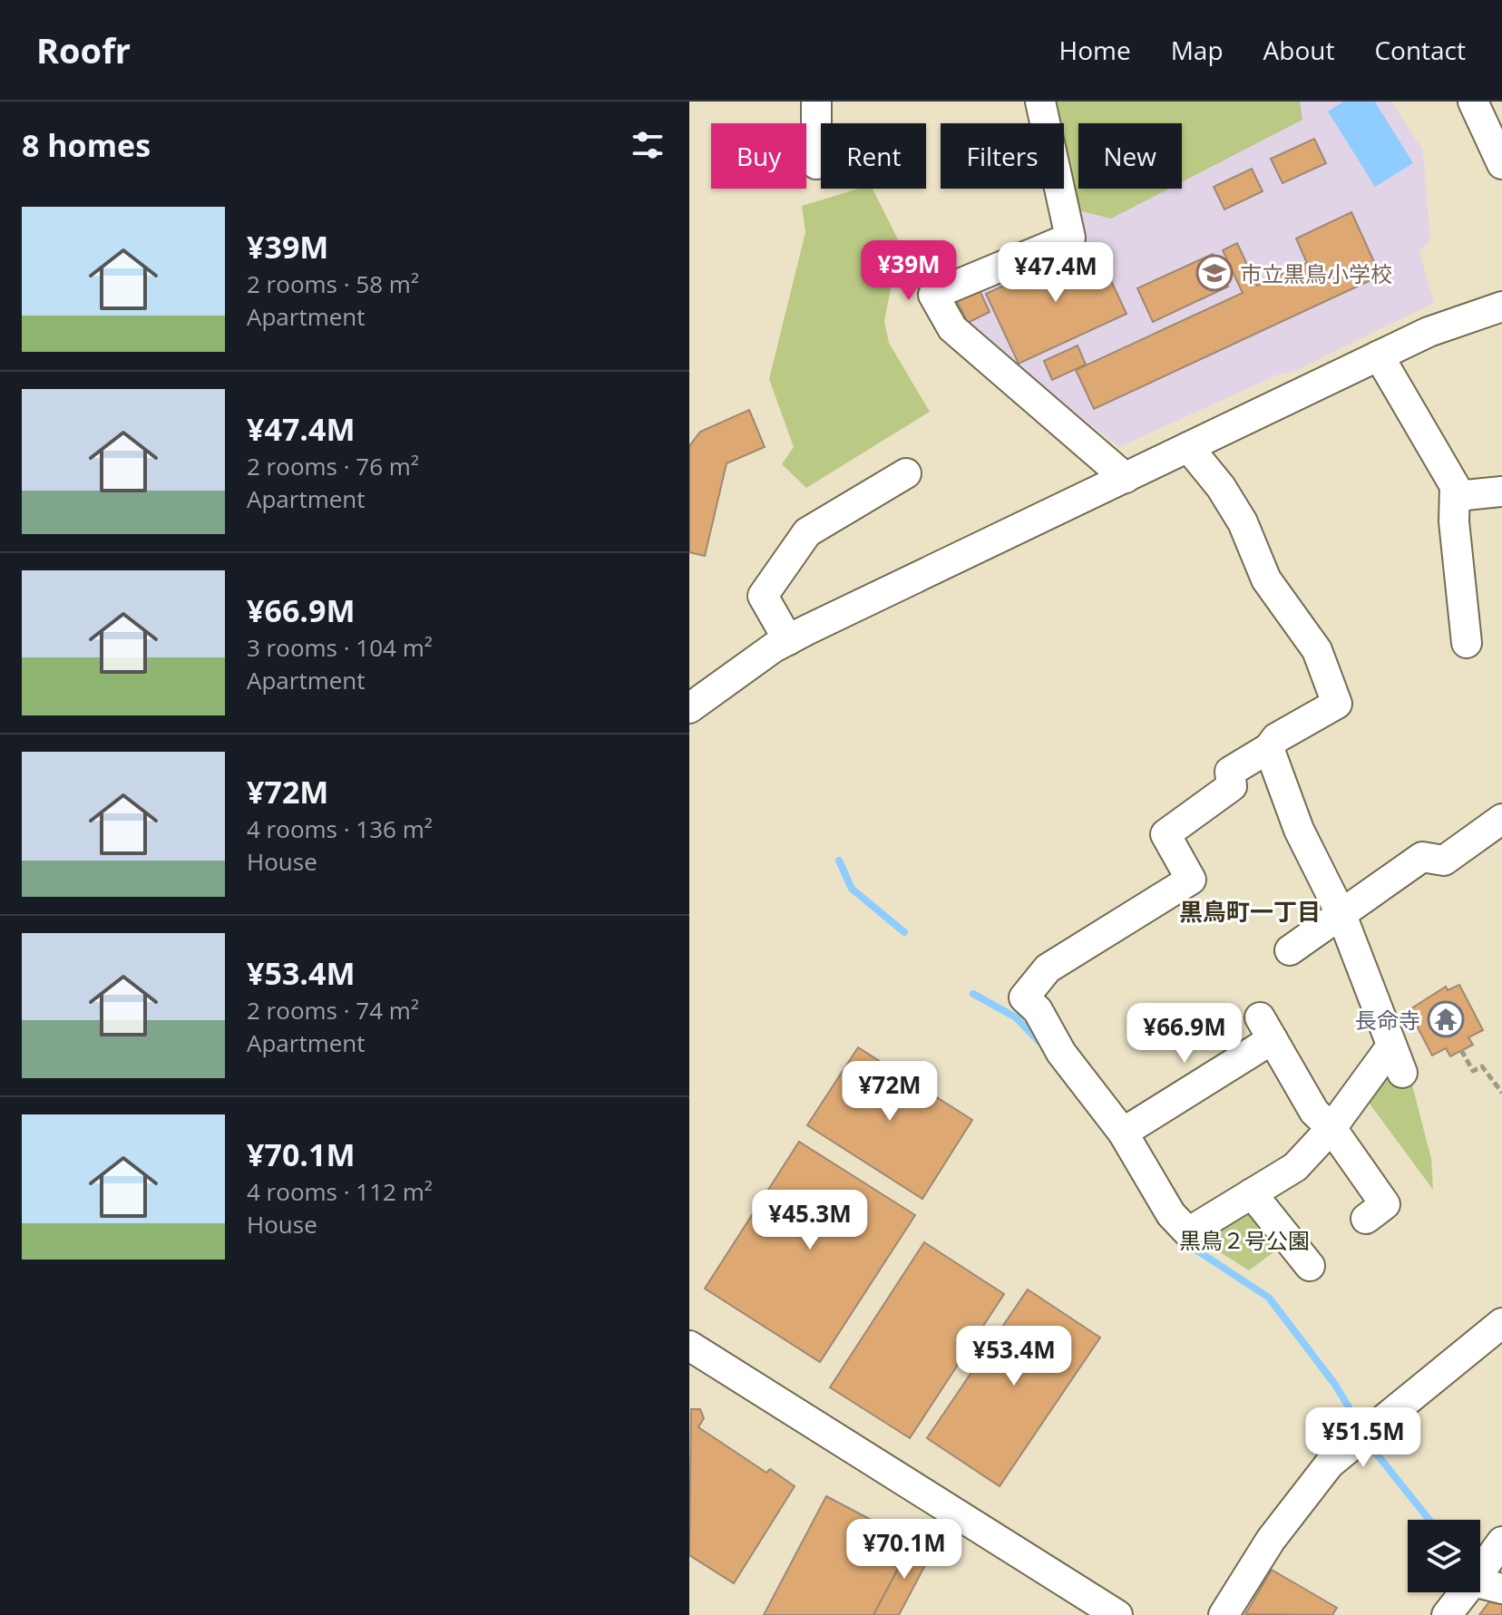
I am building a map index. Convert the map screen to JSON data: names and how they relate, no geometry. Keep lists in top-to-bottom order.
{
  "districts": ["黒鳥町一丁目"],
  "parks": ["黒鳥２号公園"],
  "places": {
    "school or university": ["市立黒鳥小学校"],
    "temple": ["長命寺"]
  },
  "page": {
    "header": "Roofr",
    "nav": [
      "Home",
      "Map",
      "About",
      "Contact"
    ],
    "heading": "8 homes",
    "chip": [
      "Buy",
      "Rent",
      "Filters",
      "New"
    ],
    "list": [
      {
        "name": "¥39M",
        "note": "2 rooms · 58 m² · Apartment"
      },
      {
        "name": "¥47.4M",
        "note": "2 rooms · 76 m² · Apartment"
      },
      {
        "name": "¥66.9M",
        "note": "3 rooms · 104 m² · Apartment"
      },
      {
        "name": "¥72M",
        "note": "4 rooms · 136 m² · House"
      },
      {
        "name": "¥53.4M",
        "note": "2 rooms · 74 m² · Apartment"
      },
      {
        "name": "¥70.1M",
        "note": "4 rooms · 112 m² · House"
      }
    ],
    "price": [
      "¥39M",
      "¥47.4M",
      "¥66.9M",
      "¥72M",
      "¥45.3M",
      "¥53.4M",
      "¥51.5M",
      "¥70.1M"
    ]
  }
}
